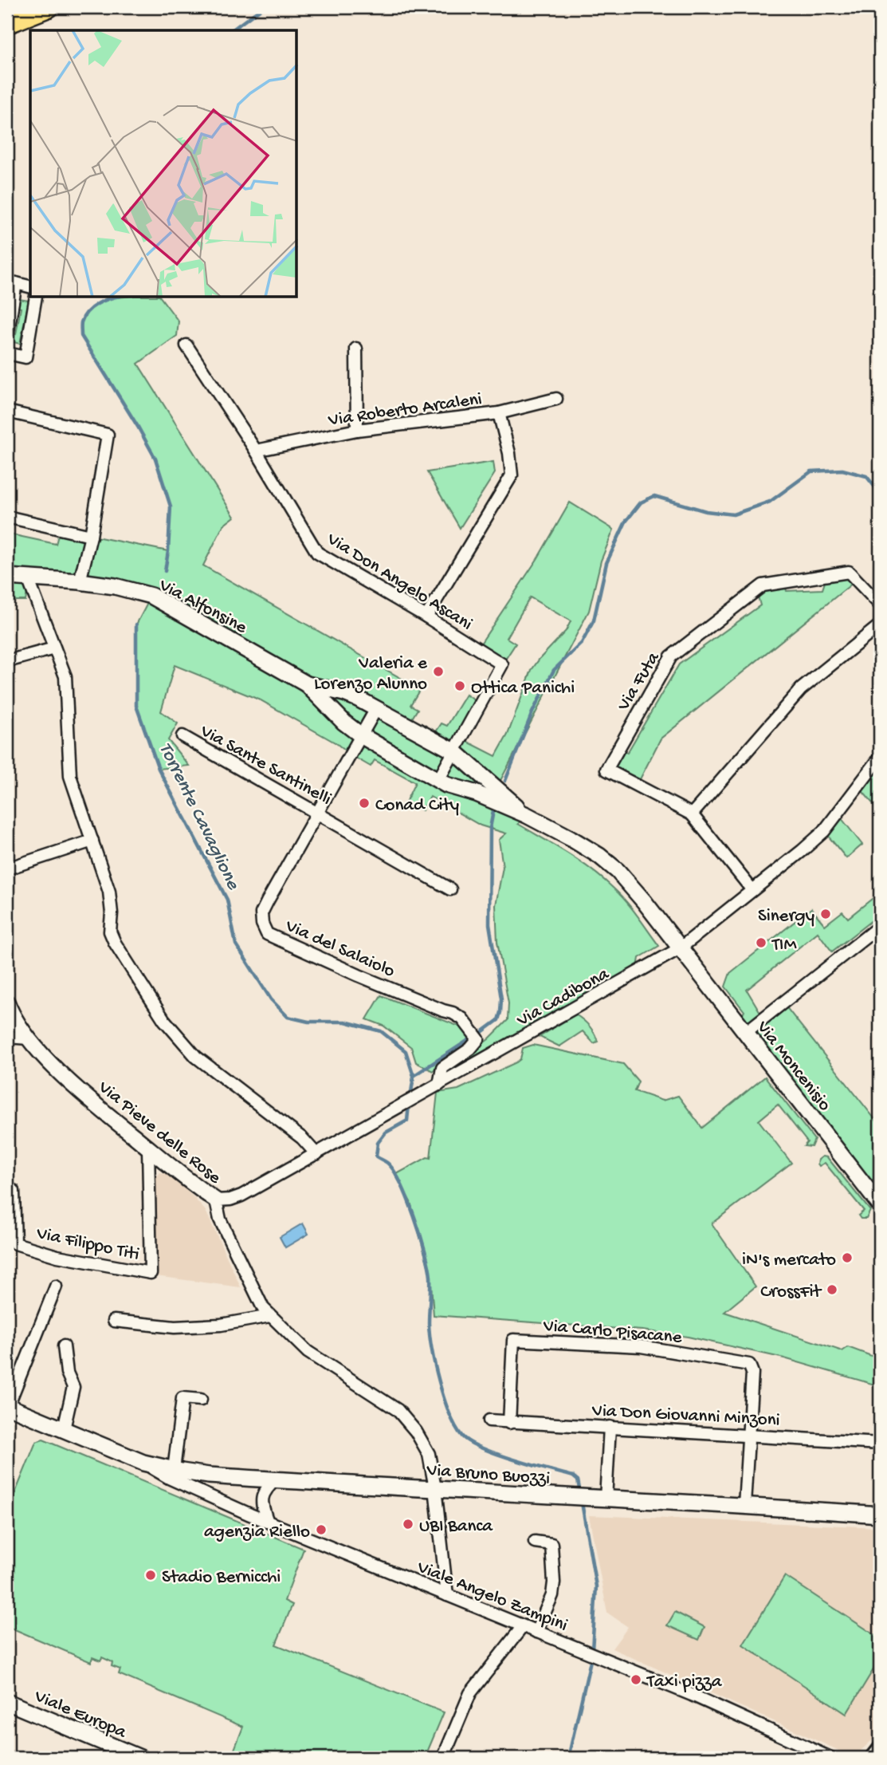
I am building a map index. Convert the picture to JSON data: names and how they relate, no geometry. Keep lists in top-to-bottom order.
{
  "streets": {
    "main road": [
      "Via Alfonsine",
      "Via Moncenisio",
      "Via Bruno Buozzi",
      "Viale Europa"
    ],
    "street": [
      "Via Roberto Arcaleni",
      "Via Don Angelo Ascani",
      "Via Futa",
      "Via Sante Santinelli",
      "Via del Salaiolo",
      "Via Cadibona",
      "Via Pieve delle Rose",
      "Via Filippo Titi",
      "Via Carlo Pisacane",
      "Via Don Giovanni Minzoni",
      "Viale Angelo Zampini"
    ]
  },
  "crossings": [
    ["Via Roberto Arcaleni", "Via Don Angelo Ascani"],
    ["Via Don Angelo Ascani", "Via Alfonsine"],
    ["Via Alfonsine", "Via del Salaiolo"],
    ["Via Alfonsine", "Via Cadibona"],
    ["Via Alfonsine", "Via Moncenisio"],
    ["Via Futa", "Via Cadibona"],
    ["Via Sante Santinelli", "Via del Salaiolo"],
    ["Via del Salaiolo", "Via Cadibona"],
    ["Via Cadibona", "Via Moncenisio"],
    ["Via Cadibona", "Via Pieve delle Rose"],
    ["Via Pieve delle Rose", "Via Filippo Titi"],
    ["Via Pieve delle Rose", "Via Bruno Buozzi"],
    ["Via Pieve delle Rose", "Viale Angelo Zampini"],
    ["Via Carlo Pisacane", "Via Don Giovanni Minzoni"],
    ["Via Carlo Pisacane", "Via Bruno Buozzi"],
    ["Via Bruno Buozzi", "Viale Angelo Zampini"]
  ],
  "water": ["Torrente Cavaglione"],
  "places": [
    "Valeria e Lorenzo Alunno",
    "Ottica Panichi",
    "Conad City",
    "Sinergy",
    "TIM",
    "iN's mercato",
    "CrossFit",
    "UBI Banca",
    "agenzia Riello",
    "Stadio Bernicchi",
    "Taxi pizza"
  ]
}
